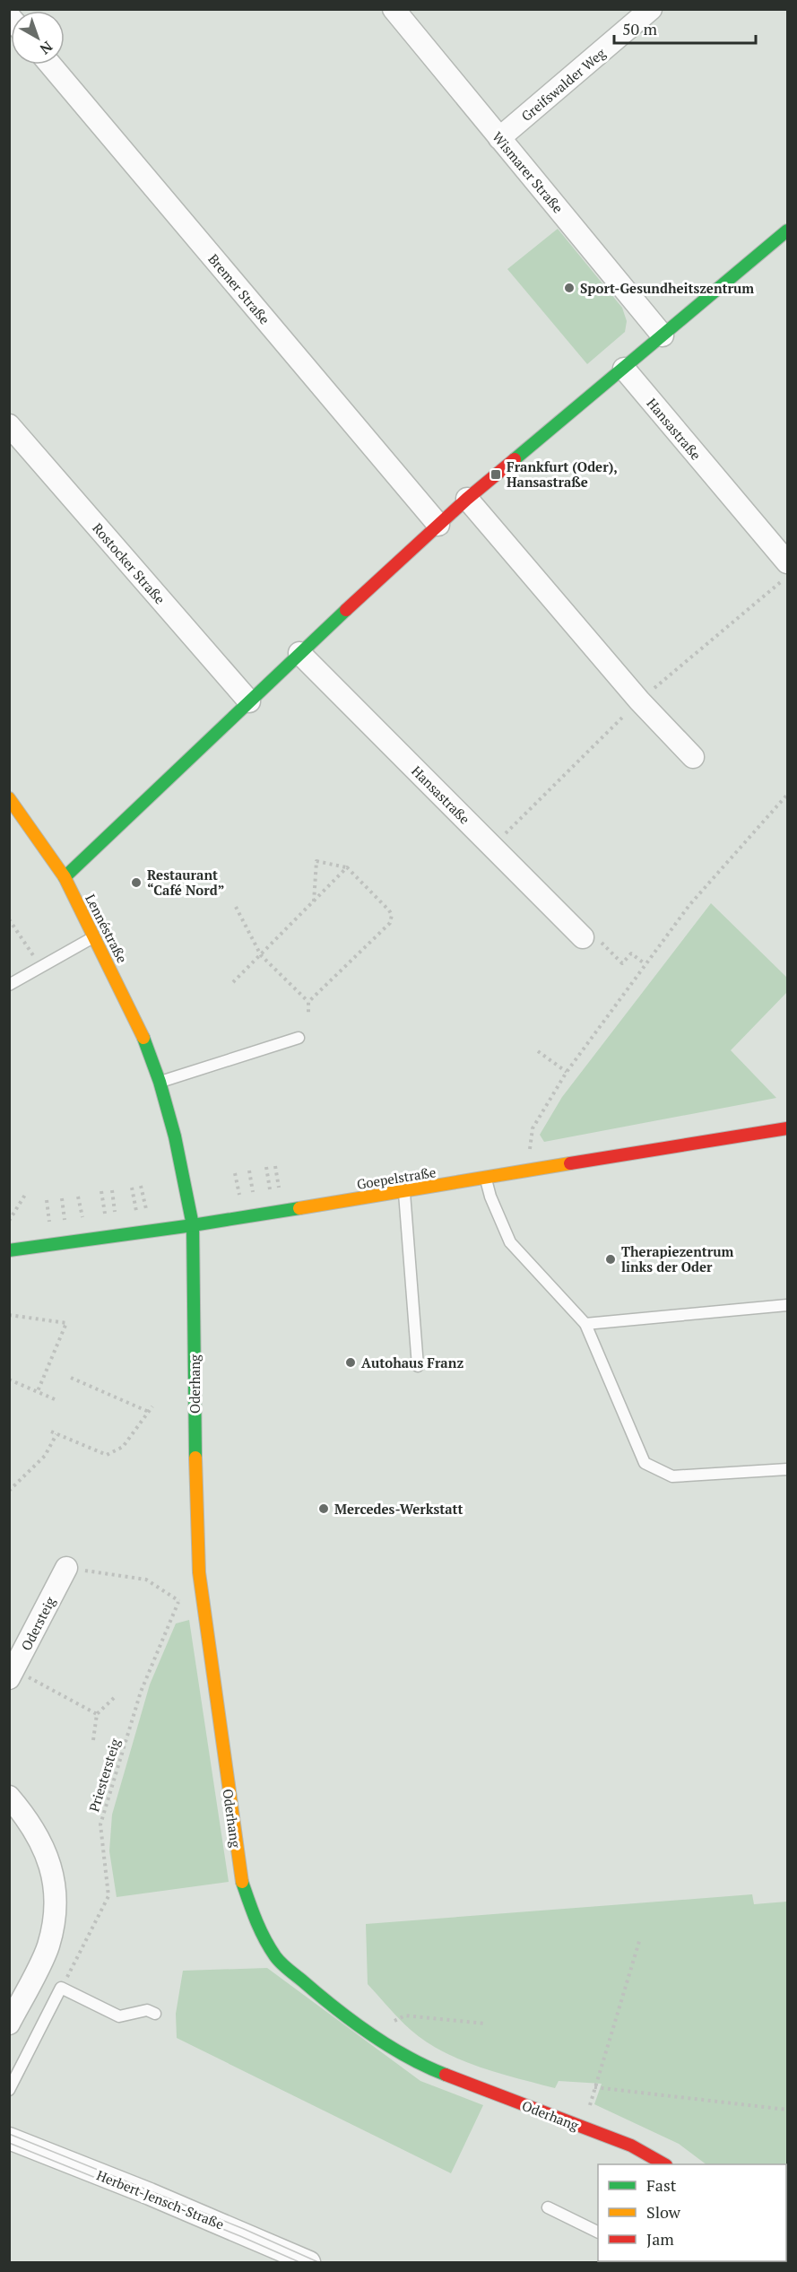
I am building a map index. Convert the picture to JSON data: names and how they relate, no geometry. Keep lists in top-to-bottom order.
{
  "streets": {
    "street": [
      "Greifswalder Weg",
      "Wismarer Straße",
      "Bremer Straße",
      "Hansastraße",
      "Rostocker Straße",
      "Lennéstraße",
      "Goepelstraße",
      "Oderhang",
      "Odersteig",
      "Herbert-Jensch-Straße"
    ],
    "path": ["Priestersteig"]
  },
  "crossings": [
    ["Greifswalder Weg", "Wismarer Straße"],
    ["Lennéstraße", "Goepelstraße"],
    ["Lennéstraße", "Oderhang"],
    ["Goepelstraße", "Oderhang"],
    ["Oderhang", "Priestersteig"]
  ],
  "places": {
    "other": [
      "Sport-Gesundheitszentrum",
      "Restaurant “Café Nord”",
      "Therapiezentrum links der Oder",
      "Autohaus Franz",
      "Mercedes-Werkstatt"
    ],
    "transit": ["Frankfurt (Oder), Hansastraße"]
  },
  "legend": ["Fast", "Slow", "Jam"],
  "scale_bar": "50 m",
  "north": "bottom right"
}
